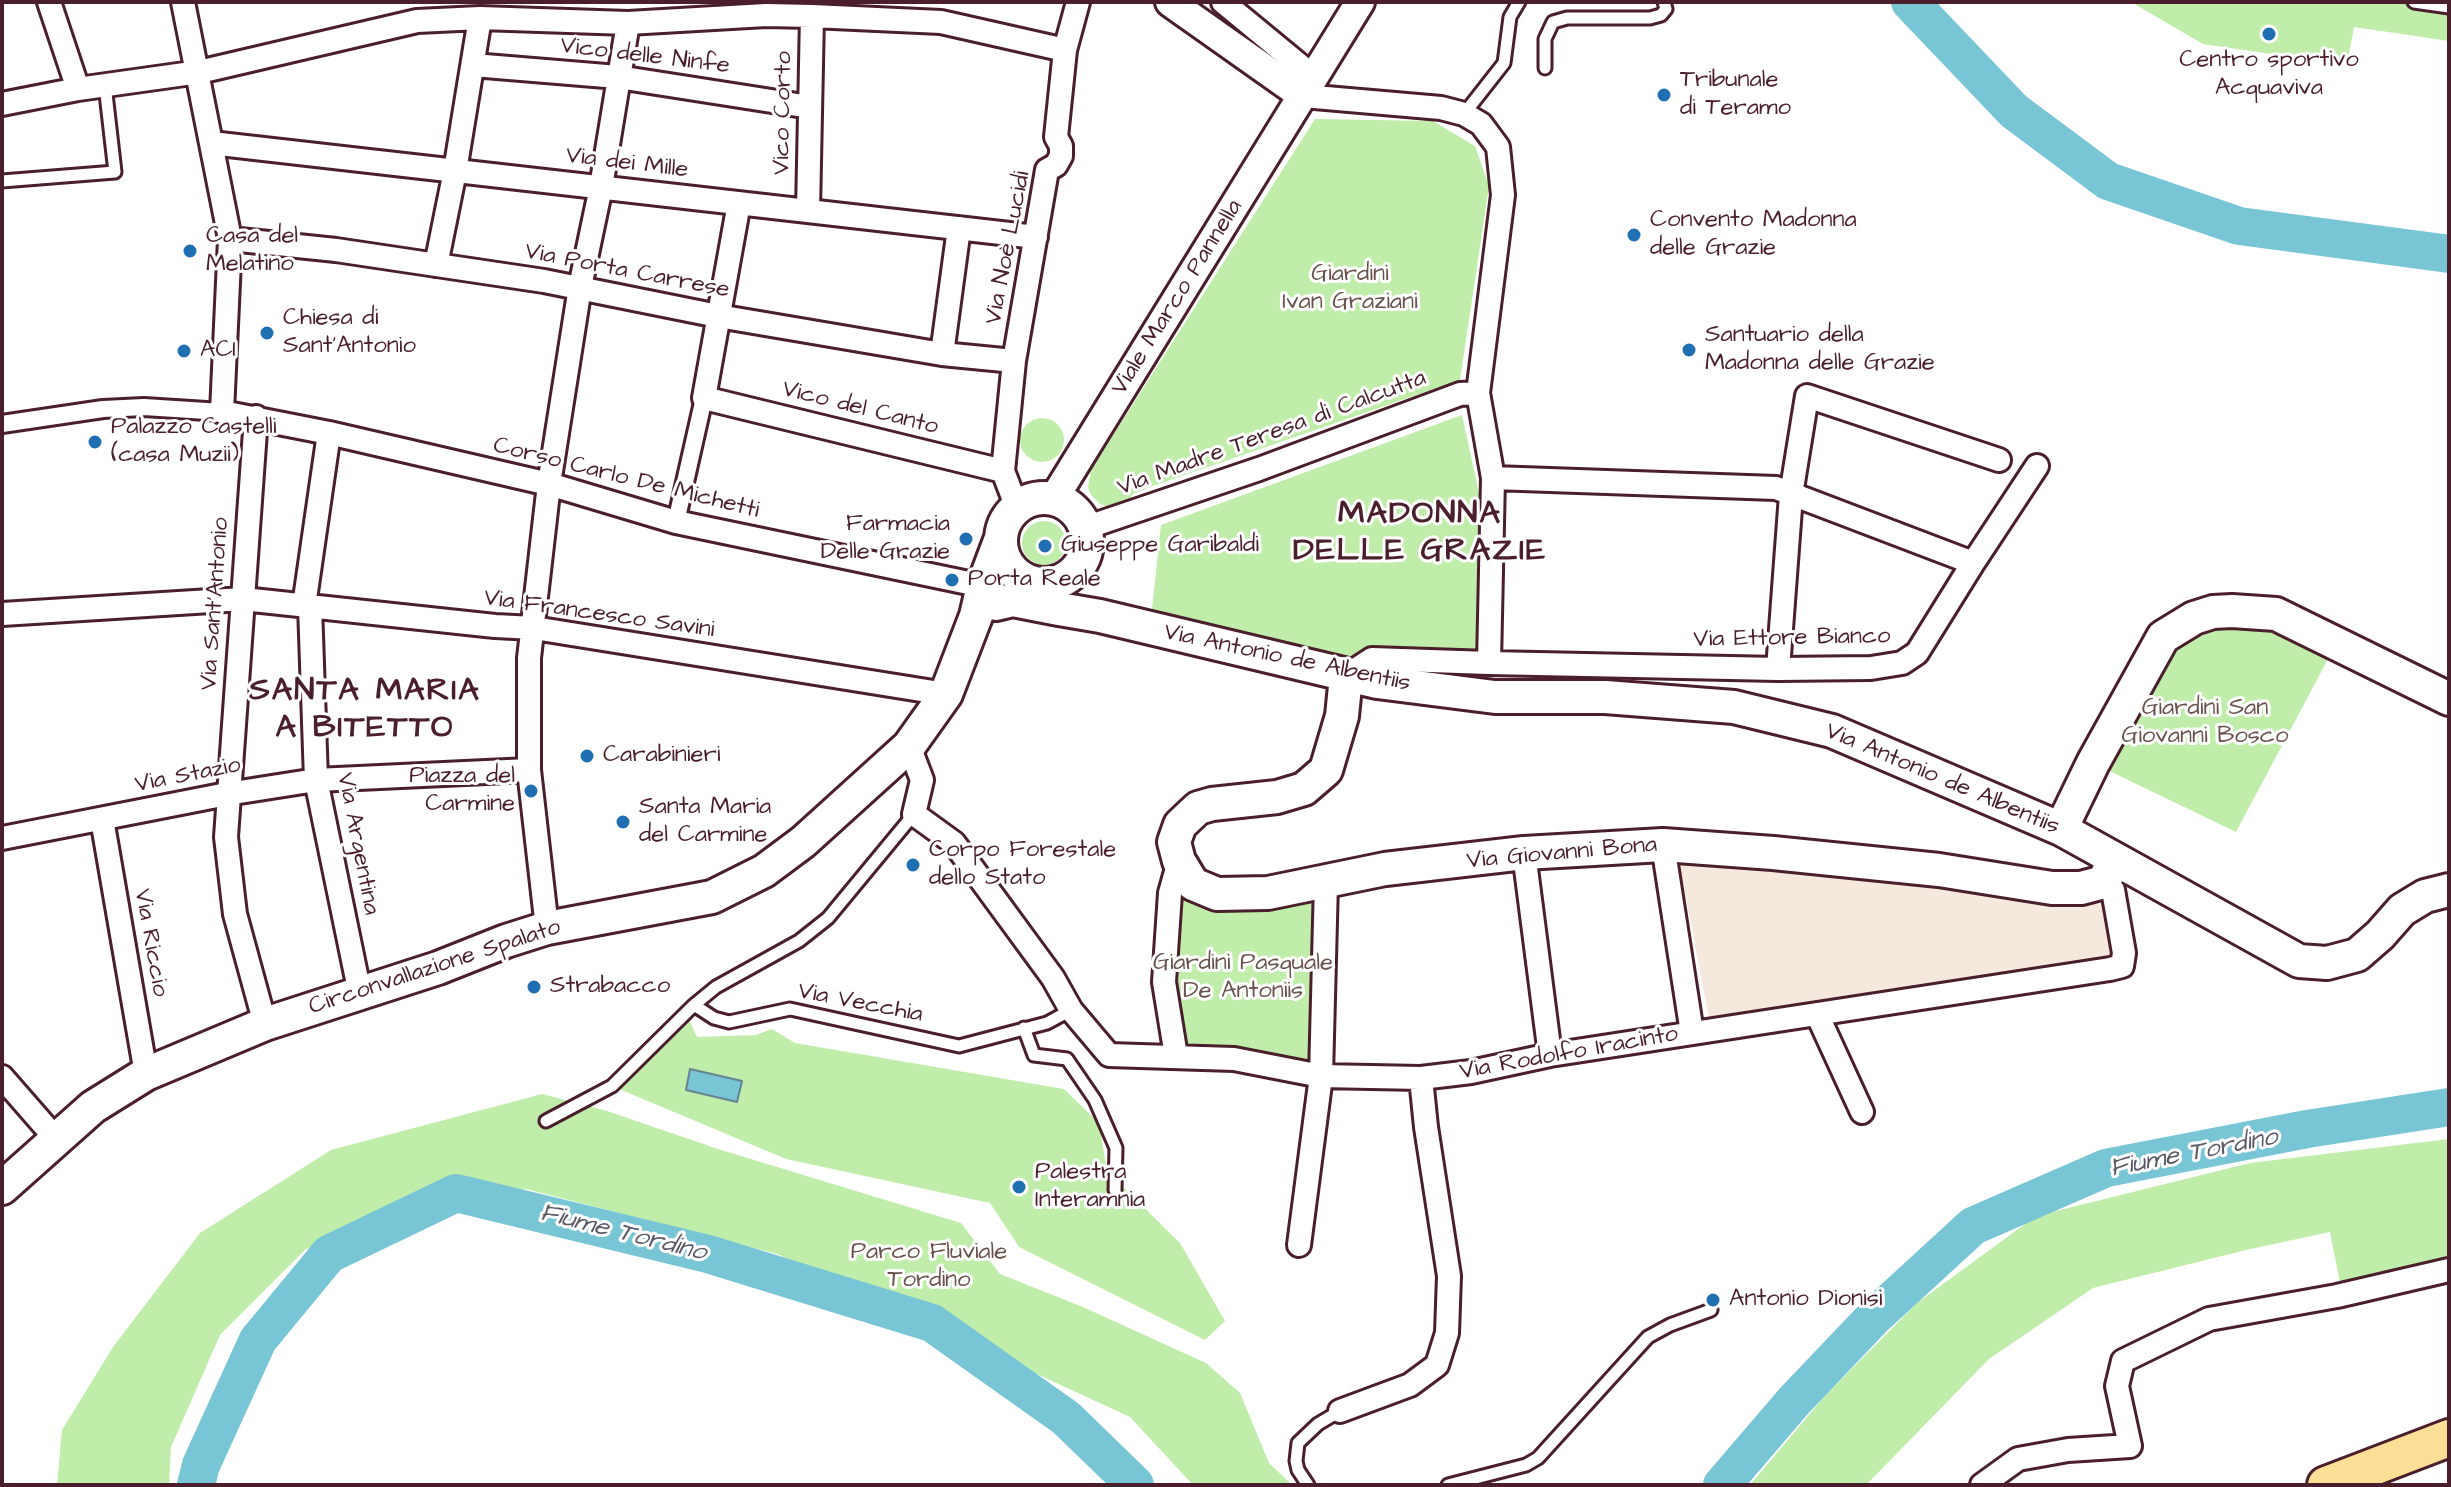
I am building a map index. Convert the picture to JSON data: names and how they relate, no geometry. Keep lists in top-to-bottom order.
{
  "streets": {
    "main road": ["Via Antonio de Albentiis", "Via Giovanni Bona", "Circonvallazione Spalato"],
    "street": [
      "Vico delle Ninfe",
      "Vico Corto",
      "Via dei Mille",
      "Via Noè Lucidi",
      "Via Porta Carrese",
      "Viale Marco Pannella",
      "Vico del Canto",
      "Via Madre Teresa di Calcutta",
      "Corso Carlo De Michetti",
      "Via Sant'Antonio",
      "Via Francesco Savini",
      "Via Ettore Bianco",
      "Via Stazio",
      "Via Argentina",
      "Via Riccio",
      "Via Rodolfo Iracinto"
    ],
    "lane": ["Via Vecchia"]
  },
  "crossings": [
    ["Vico delle Ninfe", "Vico Corto"],
    ["Vico Corto", "Via dei Mille"],
    ["Via dei Mille", "Via Noè Lucidi"],
    ["Via Noè Lucidi", "Via Porta Carrese"],
    ["Via Noè Lucidi", "Viale Marco Pannella"],
    ["Via Noè Lucidi", "Vico del Canto"],
    ["Via Noè Lucidi", "Via Madre Teresa di Calcutta"],
    ["Via Noè Lucidi", "Circonvallazione Spalato"],
    ["Viale Marco Pannella", "Via Madre Teresa di Calcutta"],
    ["Viale Marco Pannella", "Circonvallazione Spalato"],
    ["Via Madre Teresa di Calcutta", "Circonvallazione Spalato"],
    ["Corso Carlo De Michetti", "Via Sant'Antonio"],
    ["Corso Carlo De Michetti", "Via Antonio de Albentiis"],
    ["Corso Carlo De Michetti", "Via Argentina"],
    ["Corso Carlo De Michetti", "Circonvallazione Spalato"],
    ["Via Sant'Antonio", "Via Francesco Savini"],
    ["Via Sant'Antonio", "Via Stazio"],
    ["Via Sant'Antonio", "Circonvallazione Spalato"],
    ["Via Francesco Savini", "Via Argentina"],
    ["Via Francesco Savini", "Circonvallazione Spalato"],
    ["Via Ettore Bianco", "Via Antonio de Albentiis"],
    ["Via Antonio de Albentiis", "Via Giovanni Bona"],
    ["Via Antonio de Albentiis", "Circonvallazione Spalato"],
    ["Via Antonio de Albentiis", "Via Rodolfo Iracinto"],
    ["Via Stazio", "Via Argentina"],
    ["Via Stazio", "Via Riccio"],
    ["Via Argentina", "Circonvallazione Spalato"],
    ["Via Giovanni Bona", "Via Rodolfo Iracinto"],
    ["Via Riccio", "Circonvallazione Spalato"],
    ["Via Vecchia", "Via Rodolfo Iracinto"]
  ],
  "districts": ["MADONNA DELLE GRAZIE", "SANTA MARIA A BITETTO"],
  "water": ["Fiume Tordino"],
  "parks": [
    "Giardini Ivan Graziani",
    "Giardini San Giovanni Bosco",
    "Giardini Pasquale De Antoniis",
    "Parco Fluviale Tordino"
  ],
  "places": [
    "Centro sportivo Acquaviva",
    "Tribunale di Teramo",
    "Convento Madonna delle Grazie",
    "Casa del Melatino",
    "Chiesa di Sant'Antonio",
    "Santuario della Madonna delle Grazie",
    "ACI",
    "Palazzo Castelli (casa Muzii)",
    "Farmacia Delle Grazie",
    "Giuseppe Garibaldi",
    "Porta Reale",
    "Carabinieri",
    "Piazza del Carmine",
    "Santa Maria del Carmine",
    "Corpo Forestale dello Stato",
    "Strabacco",
    "Palestra Interamnia",
    "Antonio Dionisi"
  ]
}
